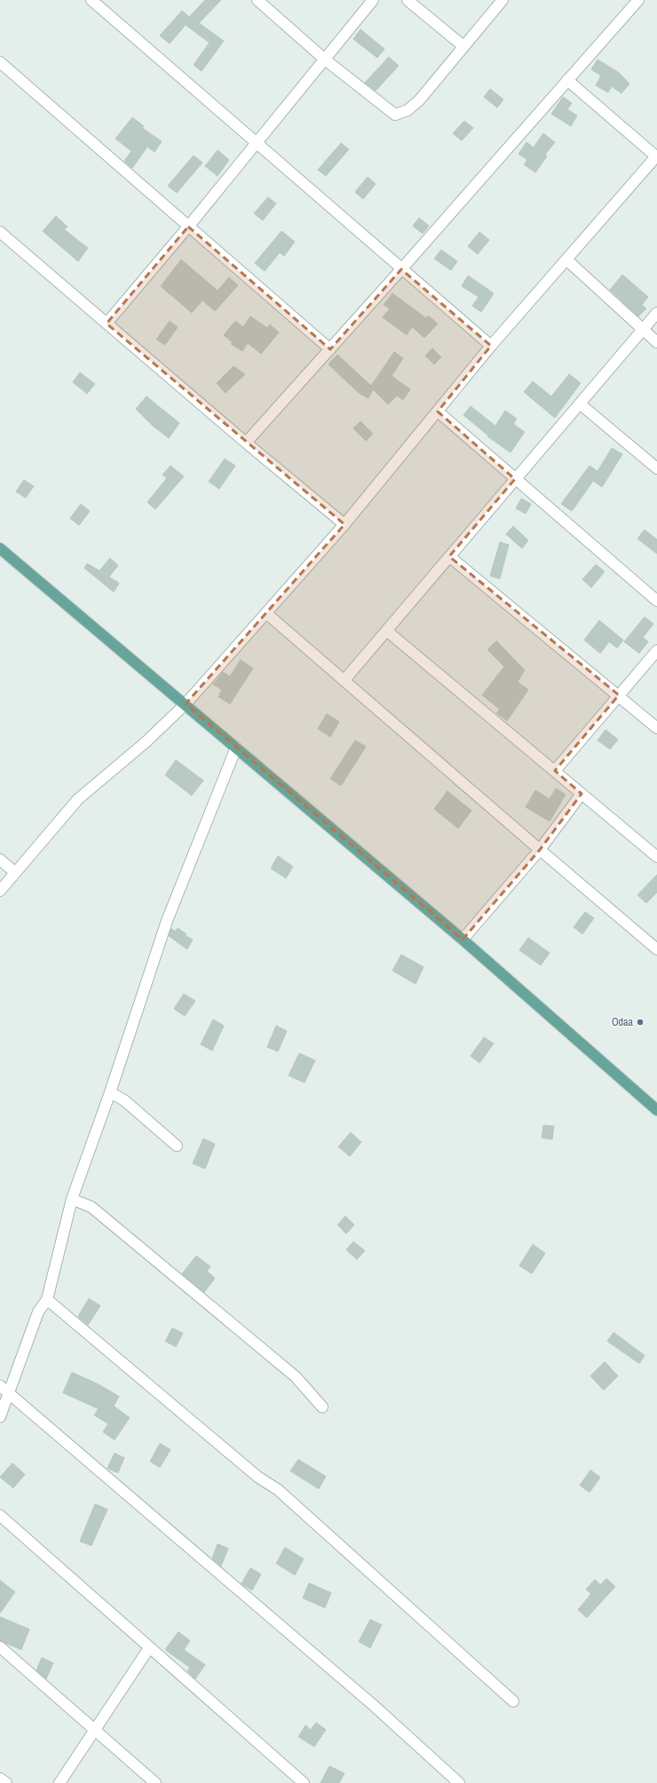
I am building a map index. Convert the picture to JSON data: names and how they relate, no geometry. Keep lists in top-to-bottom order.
{
  "places": ["Odaa"]
}
